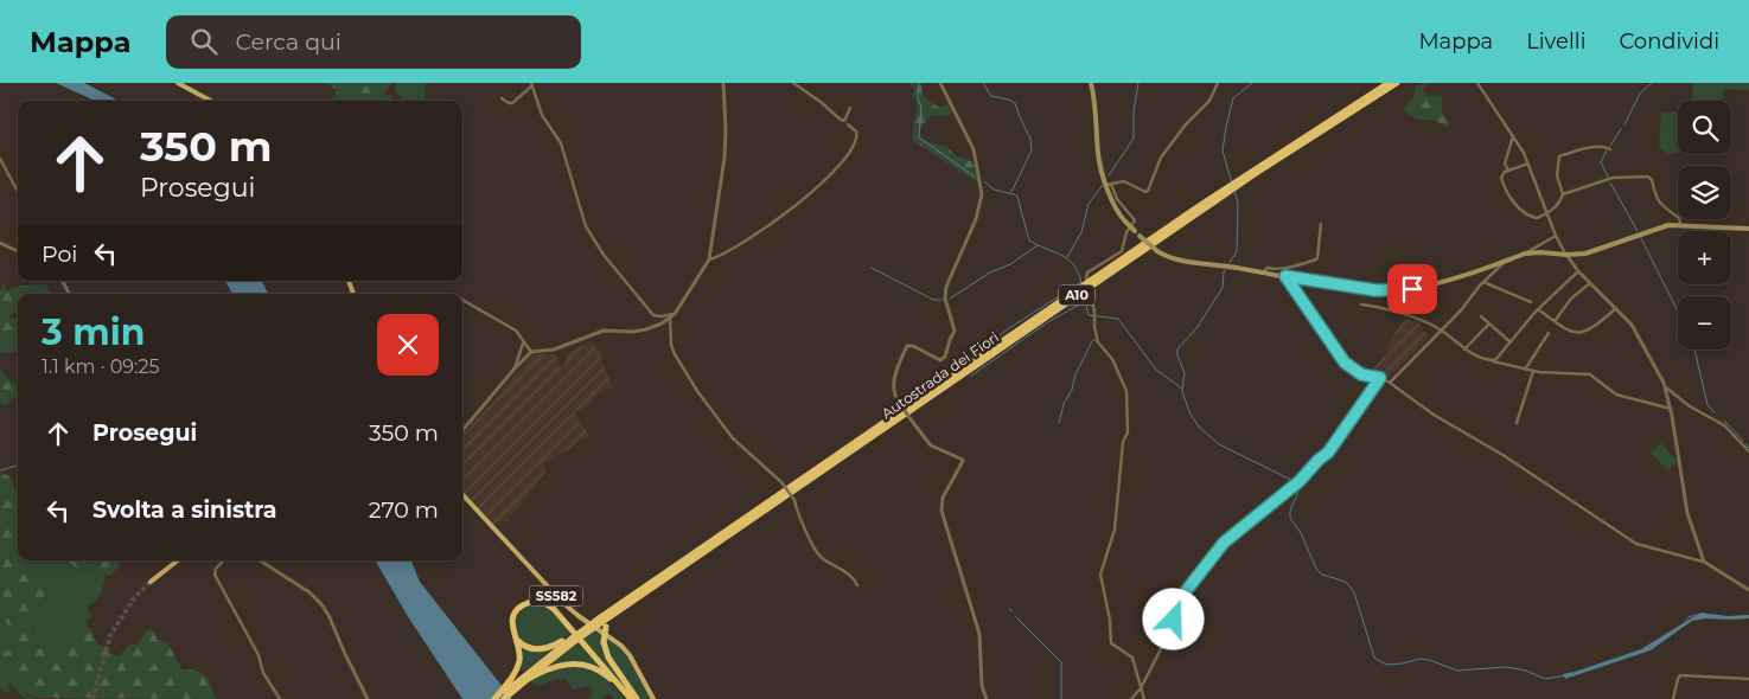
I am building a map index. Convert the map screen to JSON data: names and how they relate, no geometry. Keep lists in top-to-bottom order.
{
  "streets": {
    "highway": ["A10", "Autostrada dei Fiori"],
    "main road": ["SS582"]
  },
  "page": {
    "header": "Mappa",
    "search": "Cerca qui",
    "nav": ["Mappa", "Livelli", "Condividi"],
    "map_buttons": ["+", "−"],
    "turn": ["350 m", "Prosegui"],
    "then": "Poi",
    "heading": ["3 min", "1.1 km · 09:25"],
    "list": [
      {
        "name": "Prosegui",
        "value": "350 m"
      },
      {
        "name": "Svolta a sinistra",
        "value": "270 m"
      }
    ]
  }
}
